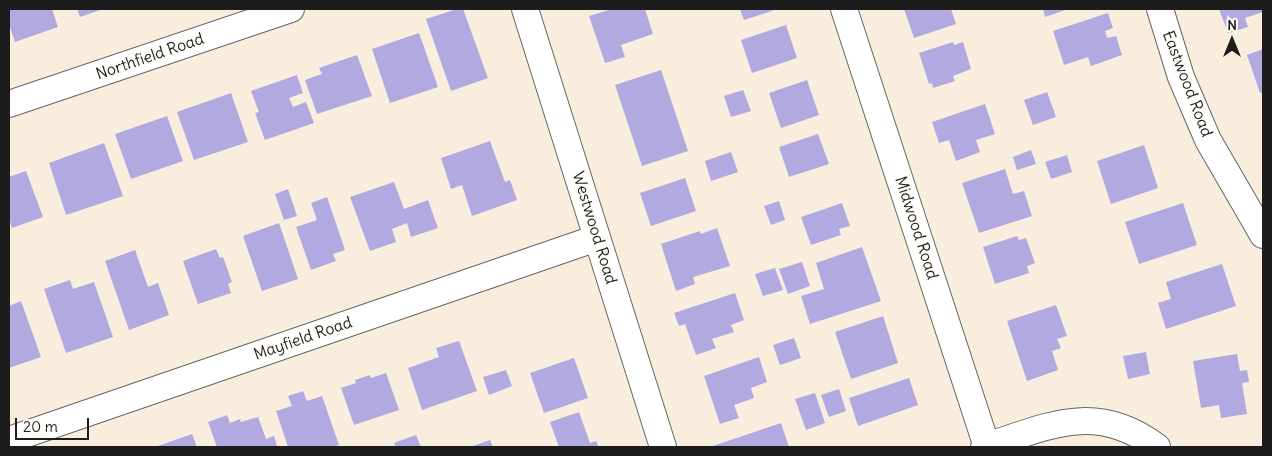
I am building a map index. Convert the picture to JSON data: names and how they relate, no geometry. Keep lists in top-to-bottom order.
{
  "streets": {
    "street": [
      "Northfield Road",
      "Eastwood Road",
      "Westwood Road",
      "Midwood Road",
      "Mayfield Road"
    ]
  },
  "crossings": [
    ["Westwood Road", "Mayfield Road"]
  ],
  "scale_bar": "20 m",
  "north": "top"
}
